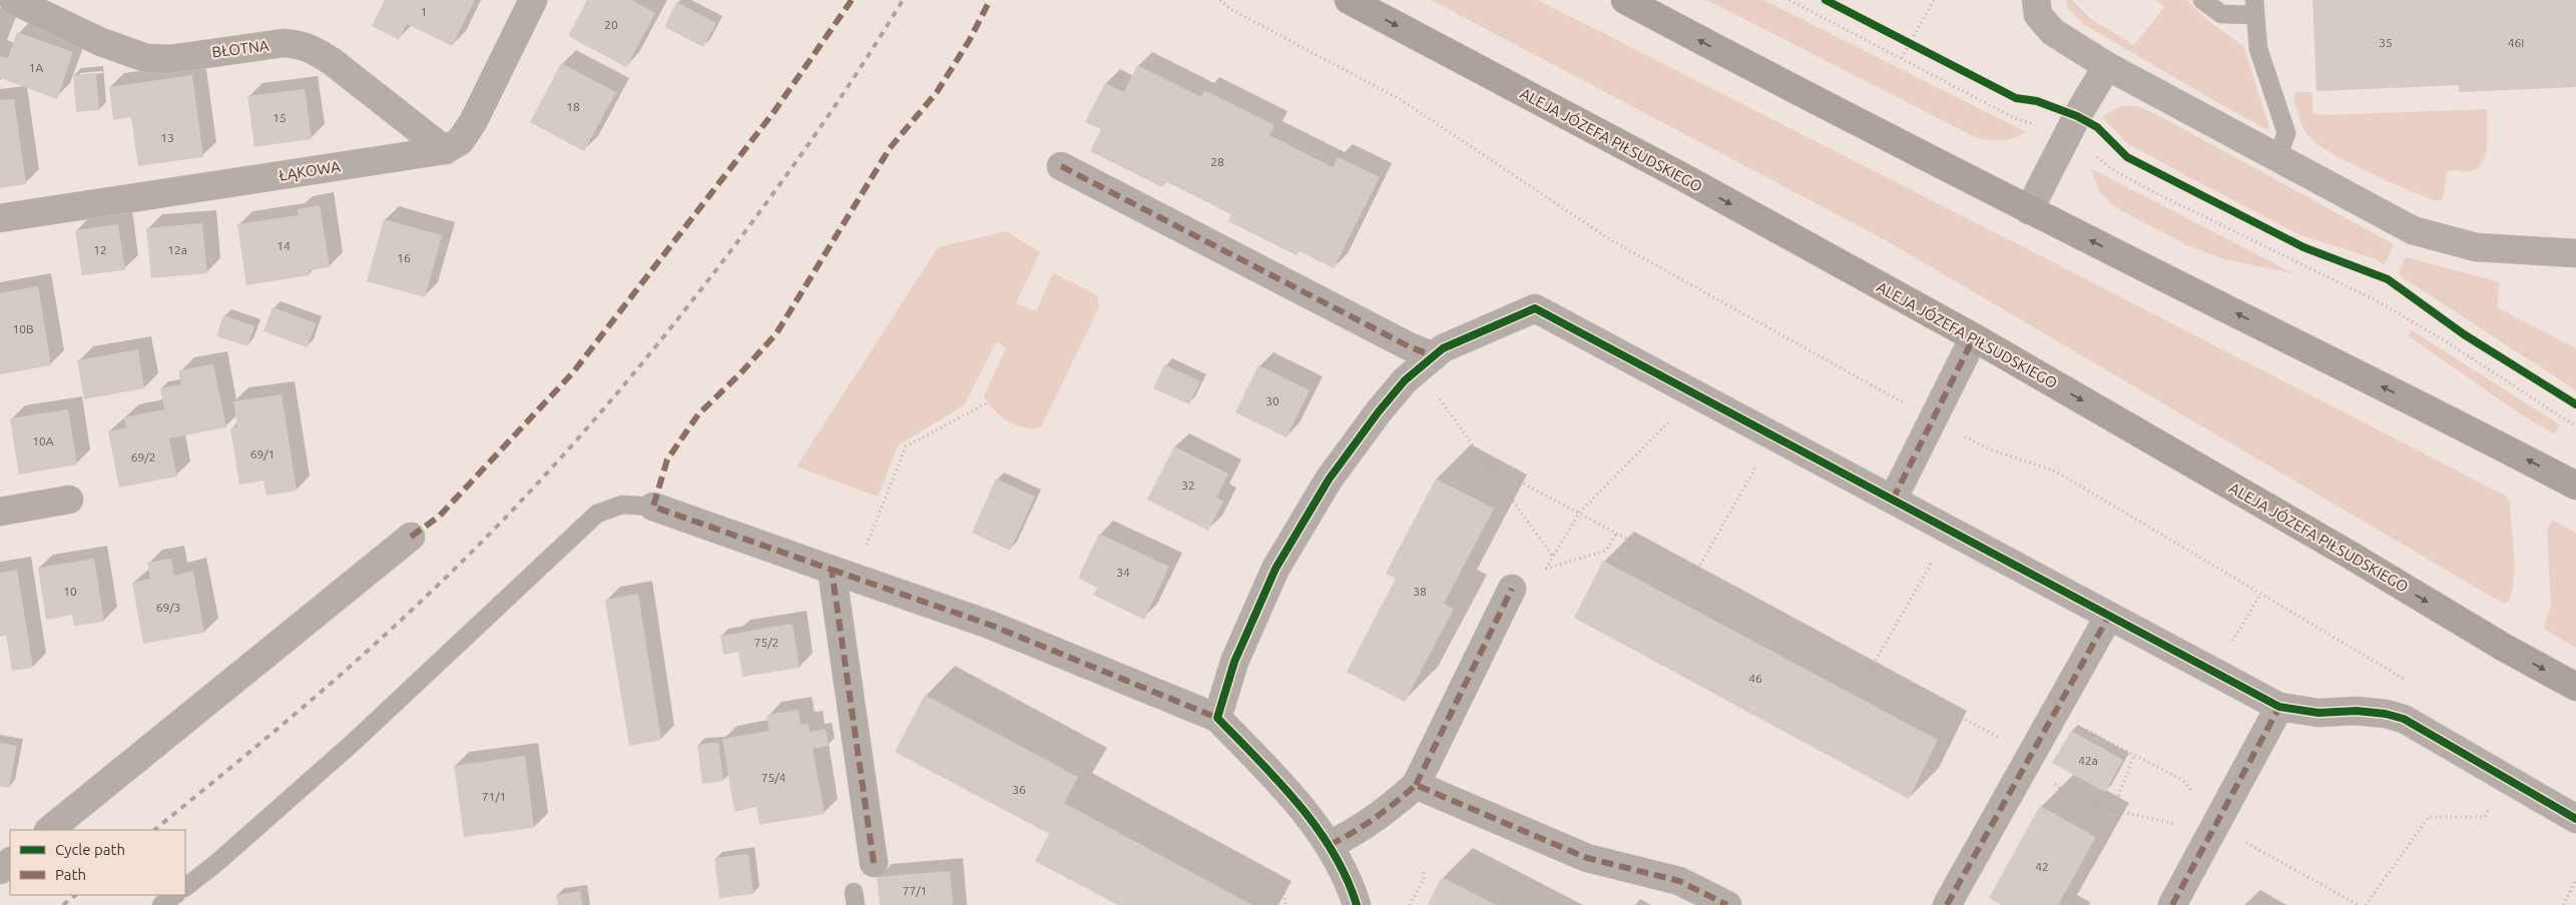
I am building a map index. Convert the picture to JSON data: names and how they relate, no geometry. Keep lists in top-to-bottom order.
{
  "streets": {
    "main road": ["ALEJA JÓZEFA PIŁSUDSKIEGO"],
    "street": ["BŁOTNA", "ŁĄKOWA"]
  },
  "crossings": [
    ["BŁOTNA", "ŁĄKOWA"]
  ],
  "house_numbers": [
    "1",
    "20",
    "35",
    "46I",
    "1A",
    "18",
    "15",
    "13",
    "28",
    "14",
    "12",
    "12a",
    "16",
    "10B",
    "30",
    "10A",
    "69/1",
    "69/2",
    "32",
    "34",
    "10",
    "38",
    "69/3",
    "75/2",
    "46",
    "42a",
    "75/4",
    "36",
    "71/1",
    "42",
    "77/1"
  ],
  "legend": ["Cycle path", "Path"]
}
